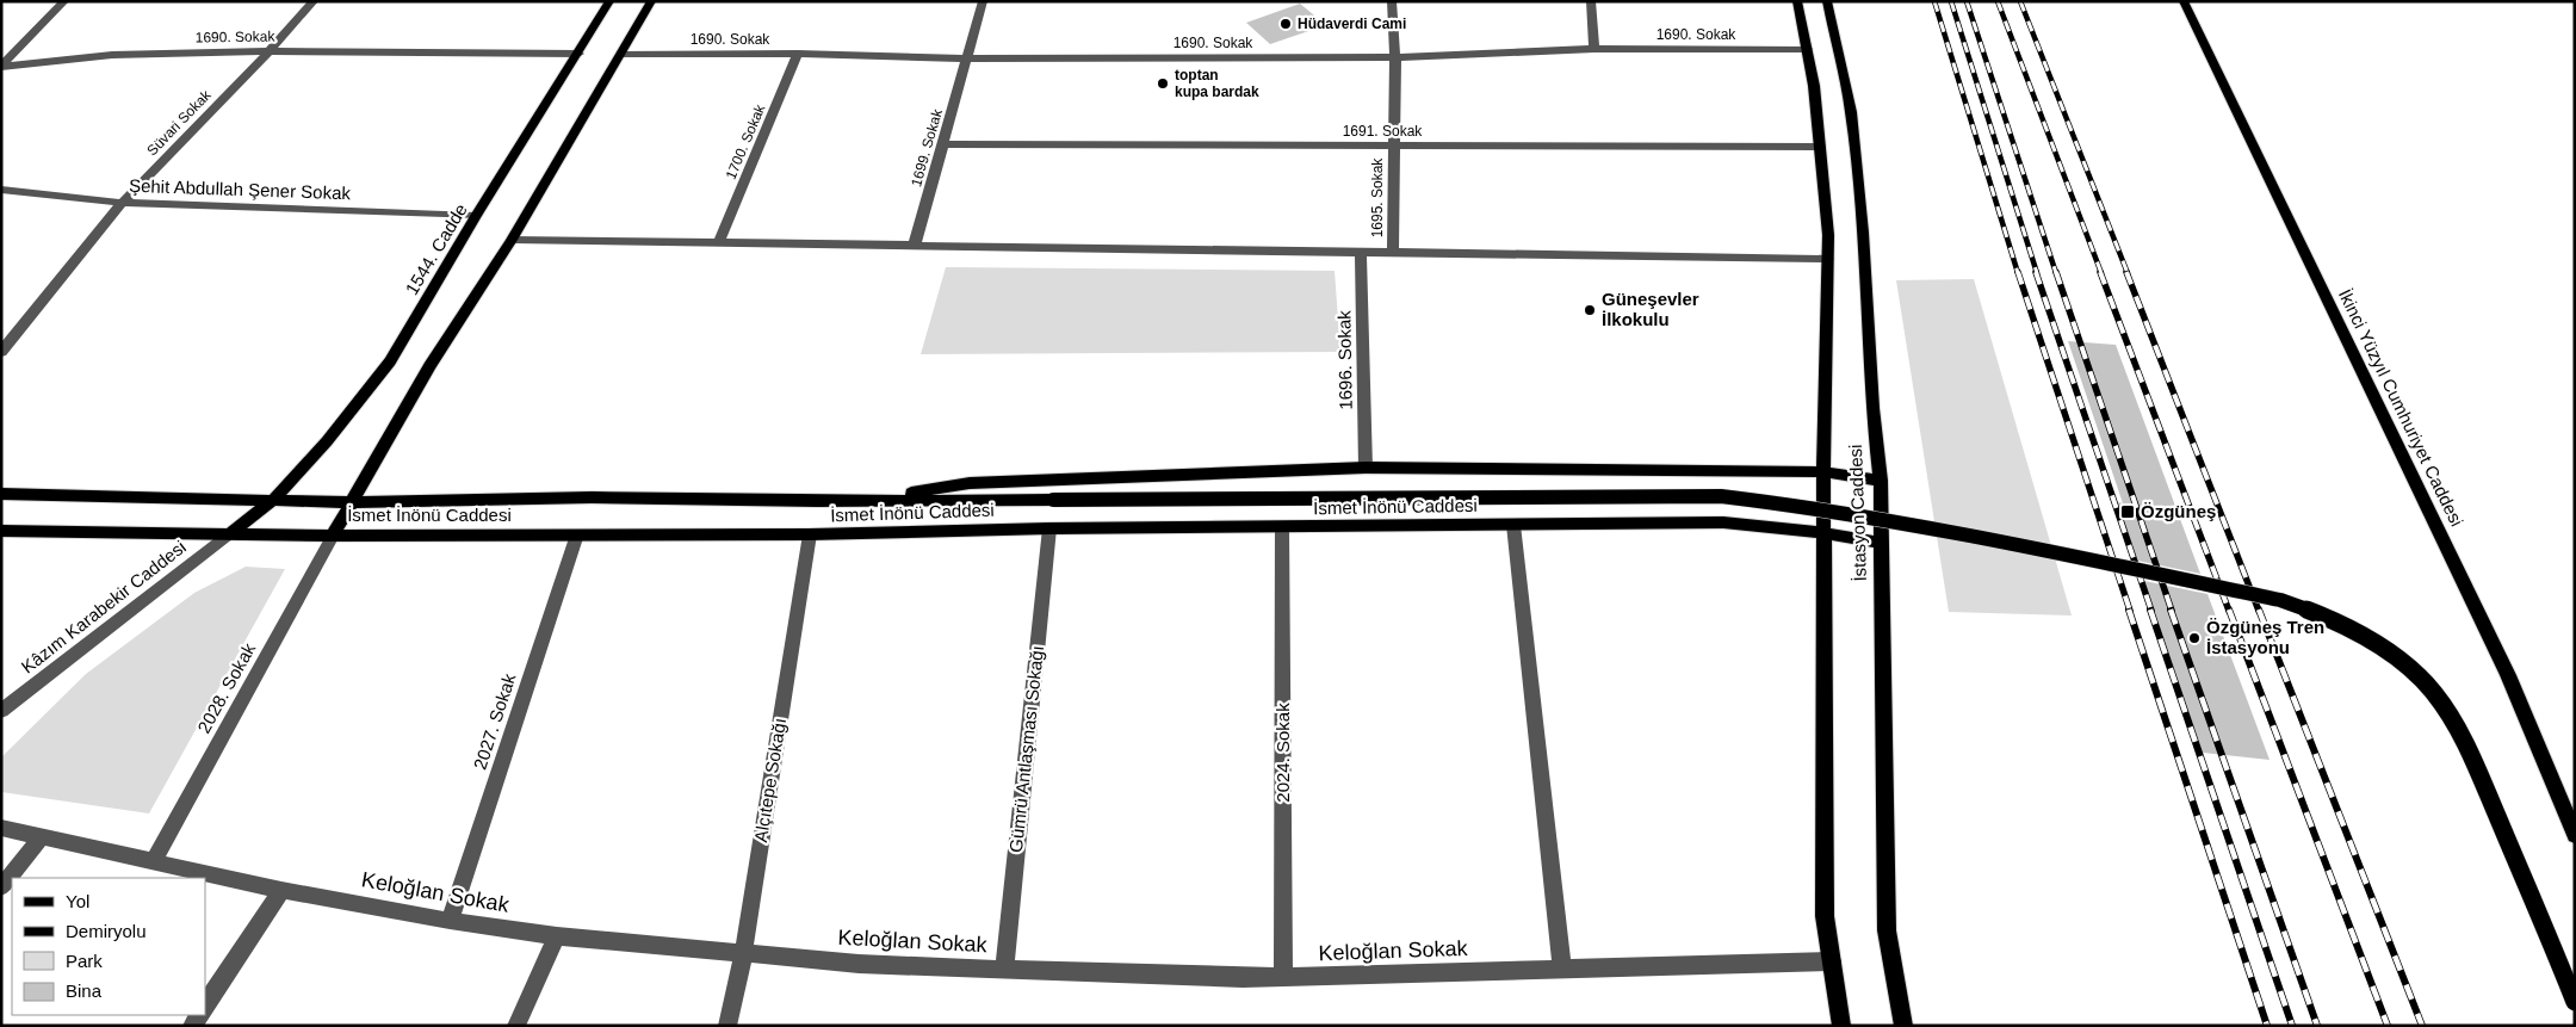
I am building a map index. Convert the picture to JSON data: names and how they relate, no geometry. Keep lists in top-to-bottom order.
{
  "streets": {
    "main road": [
      "1544. Cadde",
      "İkinci Yüzyıl Cumhuriyet Caddesi",
      "İsmet İnönü Caddesi",
      "İstasyon Caddesi"
    ],
    "street": [
      "1690. Sokak",
      "Süvari Sokak",
      "1691. Sokak",
      "1700. Sokak",
      "1699. Sokak",
      "Şehit Abdullah Şener Sokak",
      "1695. Sokak",
      "1696. Sokak",
      "Kâzım Karabekir Caddesi",
      "2028. Sokak",
      "2027. Sokak",
      "Gümrü Antlaşması Sokağı",
      "2024. Sokak",
      "Alçıtepe Sokağı",
      "Keloğlan Sokak"
    ]
  },
  "crossings": [
    ["1690. Sokak", "Süvari Sokak"],
    ["1690. Sokak", "1700. Sokak"],
    ["1690. Sokak", "1699. Sokak"],
    ["1690. Sokak", "1695. Sokak"],
    ["1690. Sokak", "1544. Cadde"],
    ["1690. Sokak", "İstasyon Caddesi"],
    ["Süvari Sokak", "Şehit Abdullah Şener Sokak"],
    ["1691. Sokak", "1699. Sokak"],
    ["1691. Sokak", "1695. Sokak"],
    ["1691. Sokak", "İstasyon Caddesi"],
    ["Şehit Abdullah Şener Sokak", "1544. Cadde"],
    ["1544. Cadde", "İsmet İnönü Caddesi"],
    ["1544. Cadde", "Kâzım Karabekir Caddesi"],
    ["1696. Sokak", "İsmet İnönü Caddesi"],
    ["İsmet İnönü Caddesi", "İstasyon Caddesi"],
    ["İsmet İnönü Caddesi", "Kâzım Karabekir Caddesi"],
    ["İsmet İnönü Caddesi", "2028. Sokak"],
    ["İsmet İnönü Caddesi", "2027. Sokak"],
    ["İsmet İnönü Caddesi", "Gümrü Antlaşması Sokağı"],
    ["İsmet İnönü Caddesi", "2024. Sokak"],
    ["İsmet İnönü Caddesi", "Alçıtepe Sokağı"],
    ["İstasyon Caddesi", "Keloğlan Sokak"],
    ["2028. Sokak", "Keloğlan Sokak"],
    ["2027. Sokak", "Keloğlan Sokak"],
    ["Gümrü Antlaşması Sokağı", "Keloğlan Sokak"],
    ["2024. Sokak", "Keloğlan Sokak"],
    ["Alçıtepe Sokağı", "Keloğlan Sokak"]
  ],
  "places": {
    "other": [
      "Hüdaverdi Cami",
      "toptan kupa bardak",
      "Güneşevler İlkokulu",
      "Özgüneş Tren İstasyonu"
    ],
    "transit": ["Özgüneş"]
  },
  "legend": [
    "Yol",
    "Demiryolu",
    "Park",
    "Bina"
  ]
}
